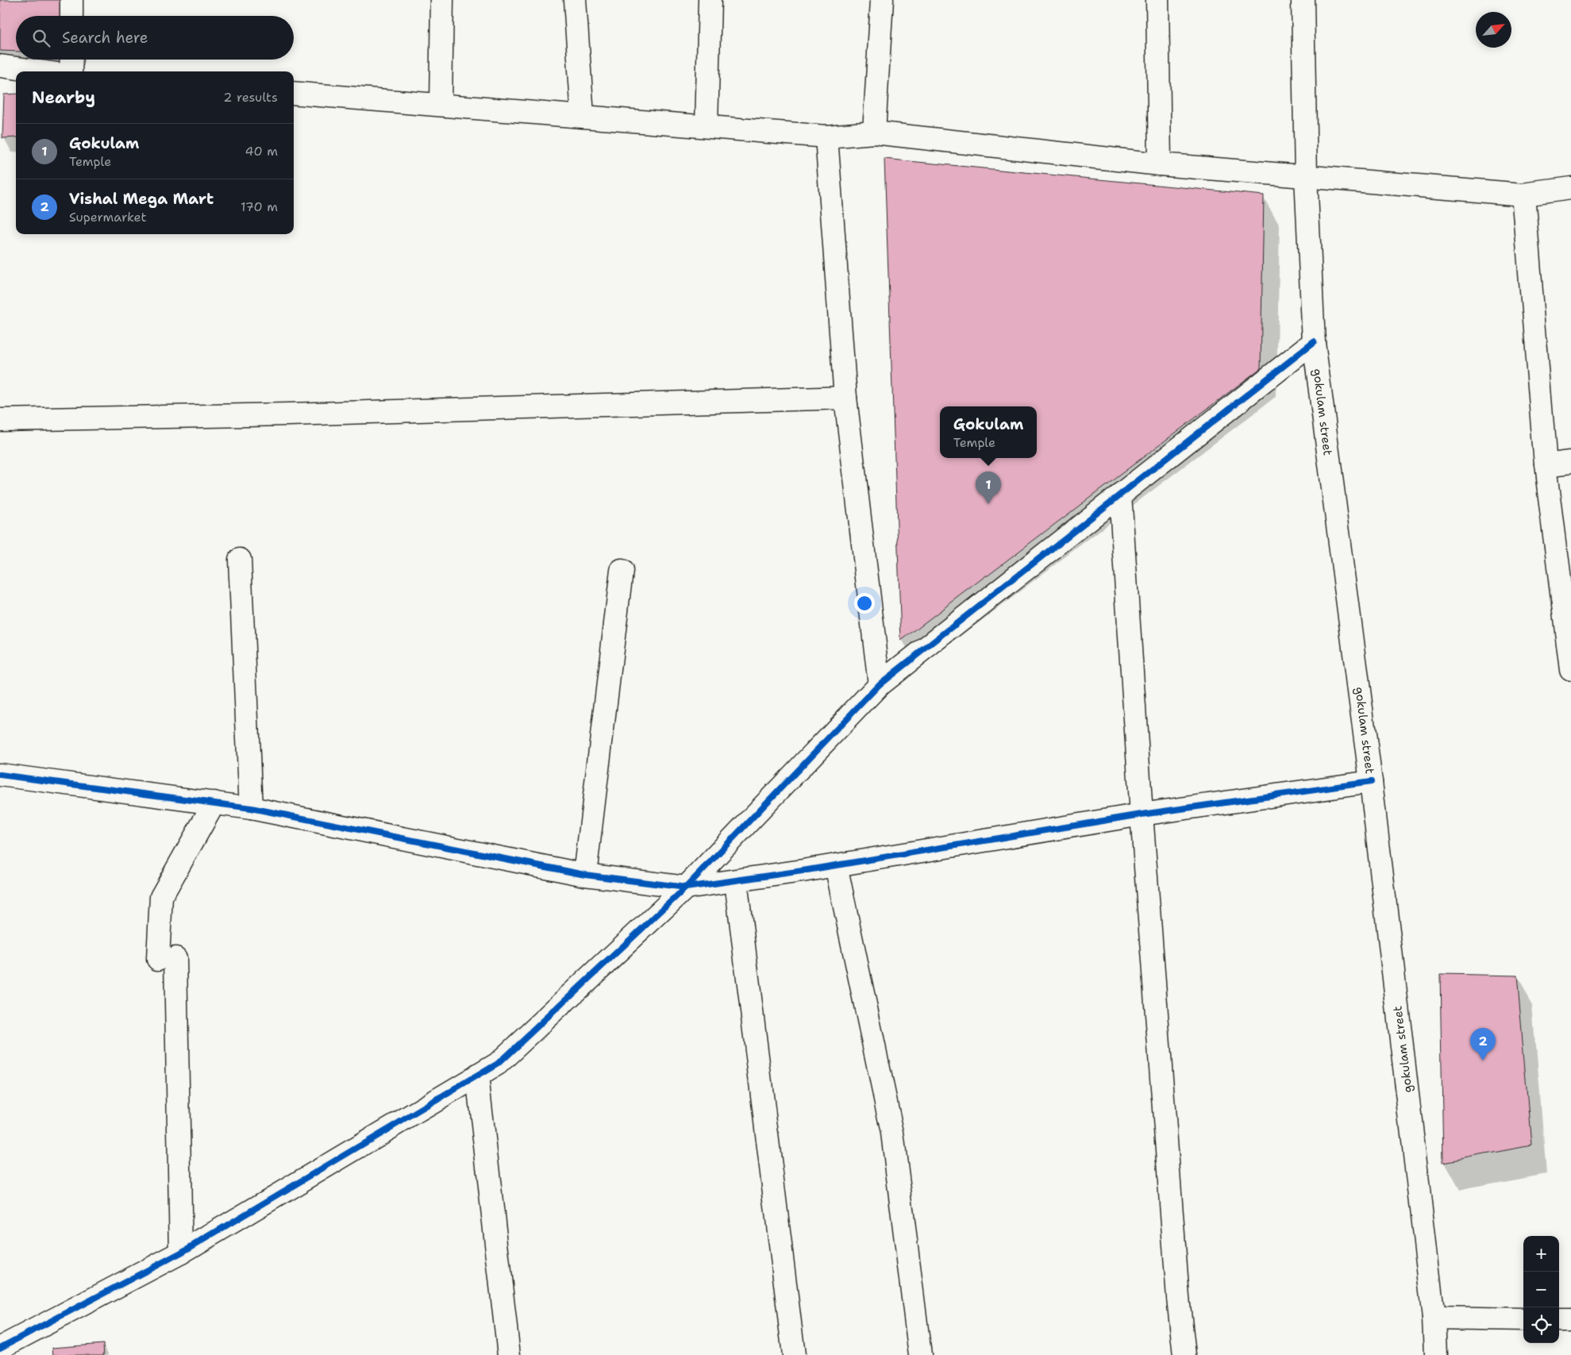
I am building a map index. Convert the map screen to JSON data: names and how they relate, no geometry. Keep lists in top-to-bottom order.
{
  "streets": {
    "street": ["gokulam street"]
  },
  "north": "top right",
  "page": {
    "search": "Search here",
    "heading": ["Nearby", "2 results"],
    "list": [
      {
        "mark": "1",
        "name": "Gokulam",
        "note": "Temple",
        "value": "40 m"
      },
      {
        "mark": "2",
        "name": "Vishal Mega Mart",
        "note": "Supermarket",
        "value": "170 m"
      }
    ],
    "popup": ["Gokulam", "Temple"],
    "pins": ["1", "2"],
    "map_buttons": ["+", "−"]
  }
}
